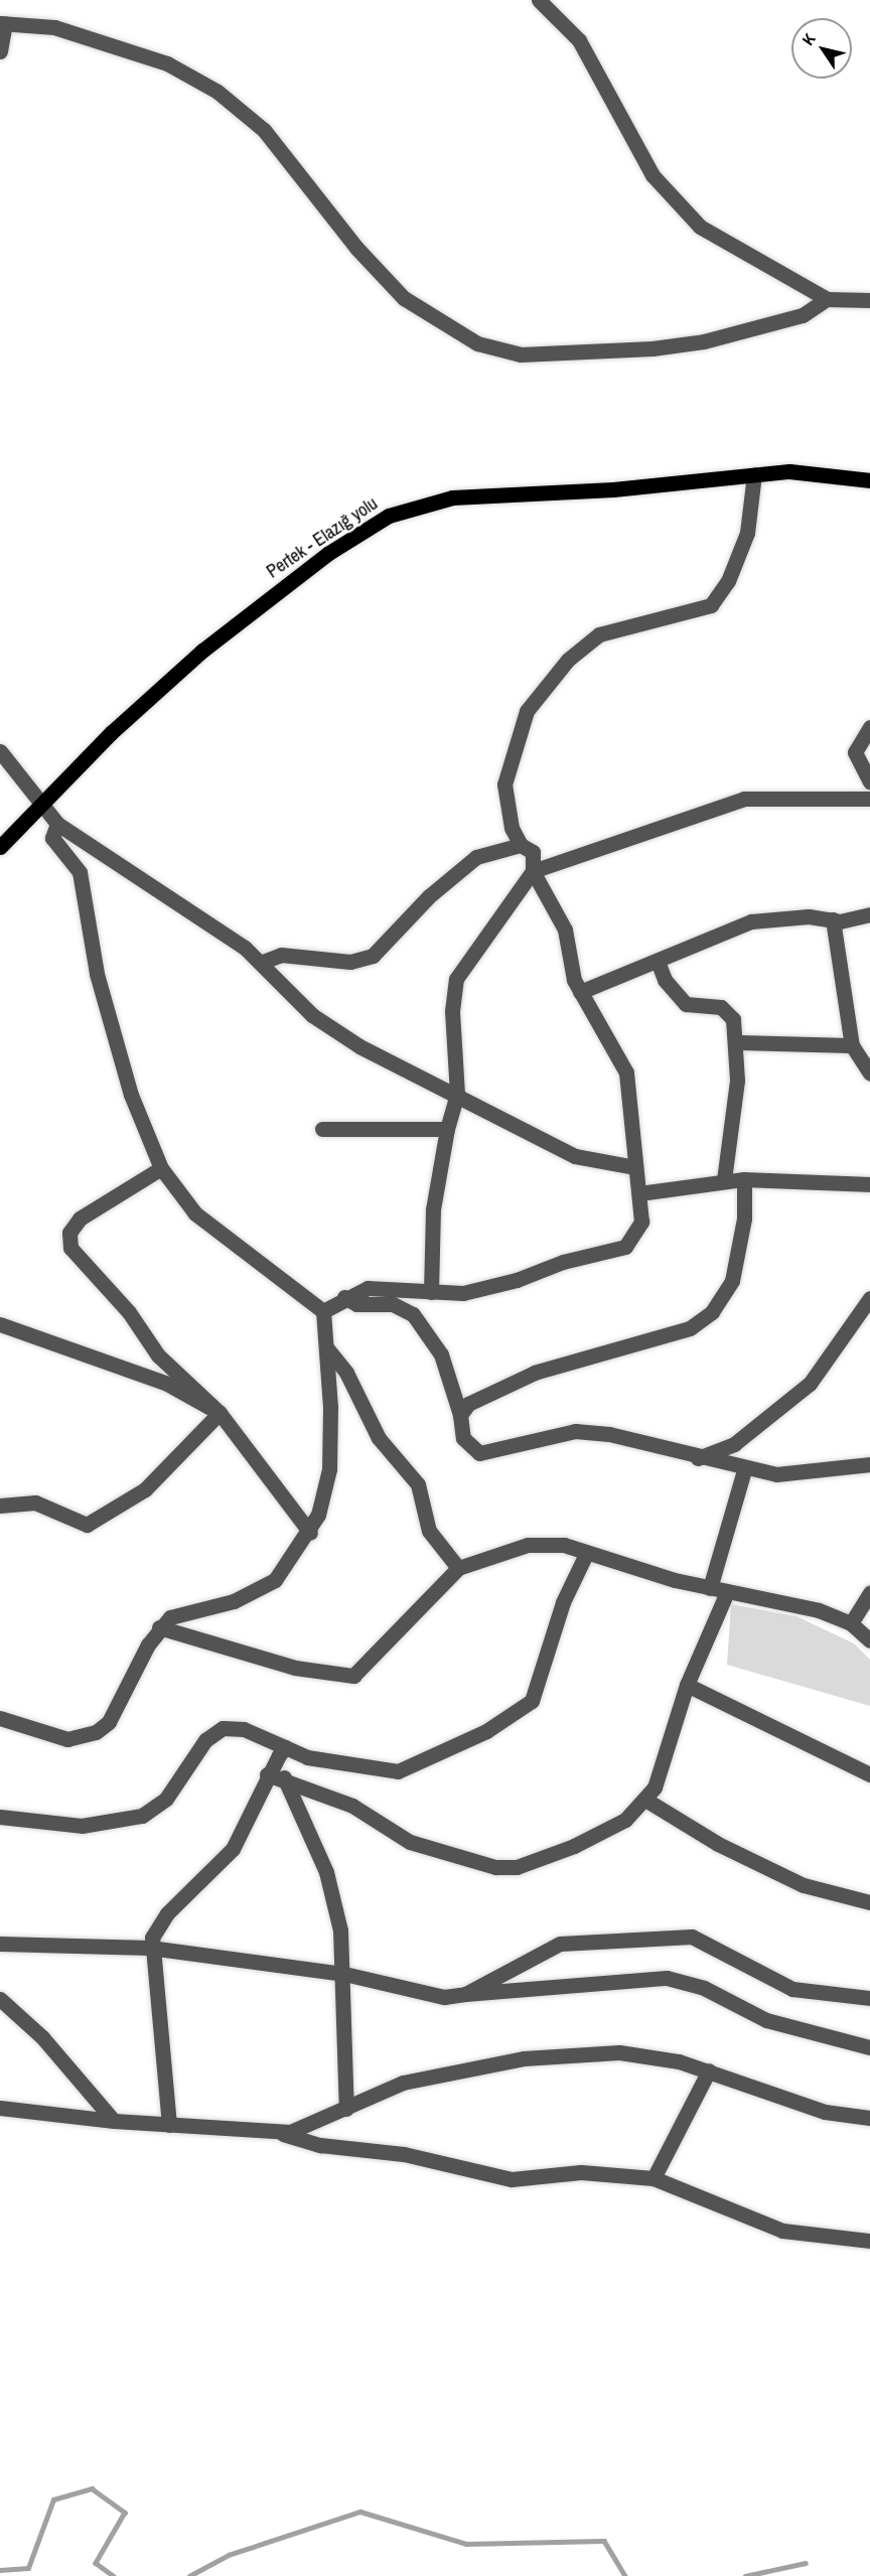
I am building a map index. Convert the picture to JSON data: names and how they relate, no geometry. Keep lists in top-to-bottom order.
{
  "streets": {
    "main road": ["Pertek - Elazığ yolu"]
  },
  "north": "top left"
}
